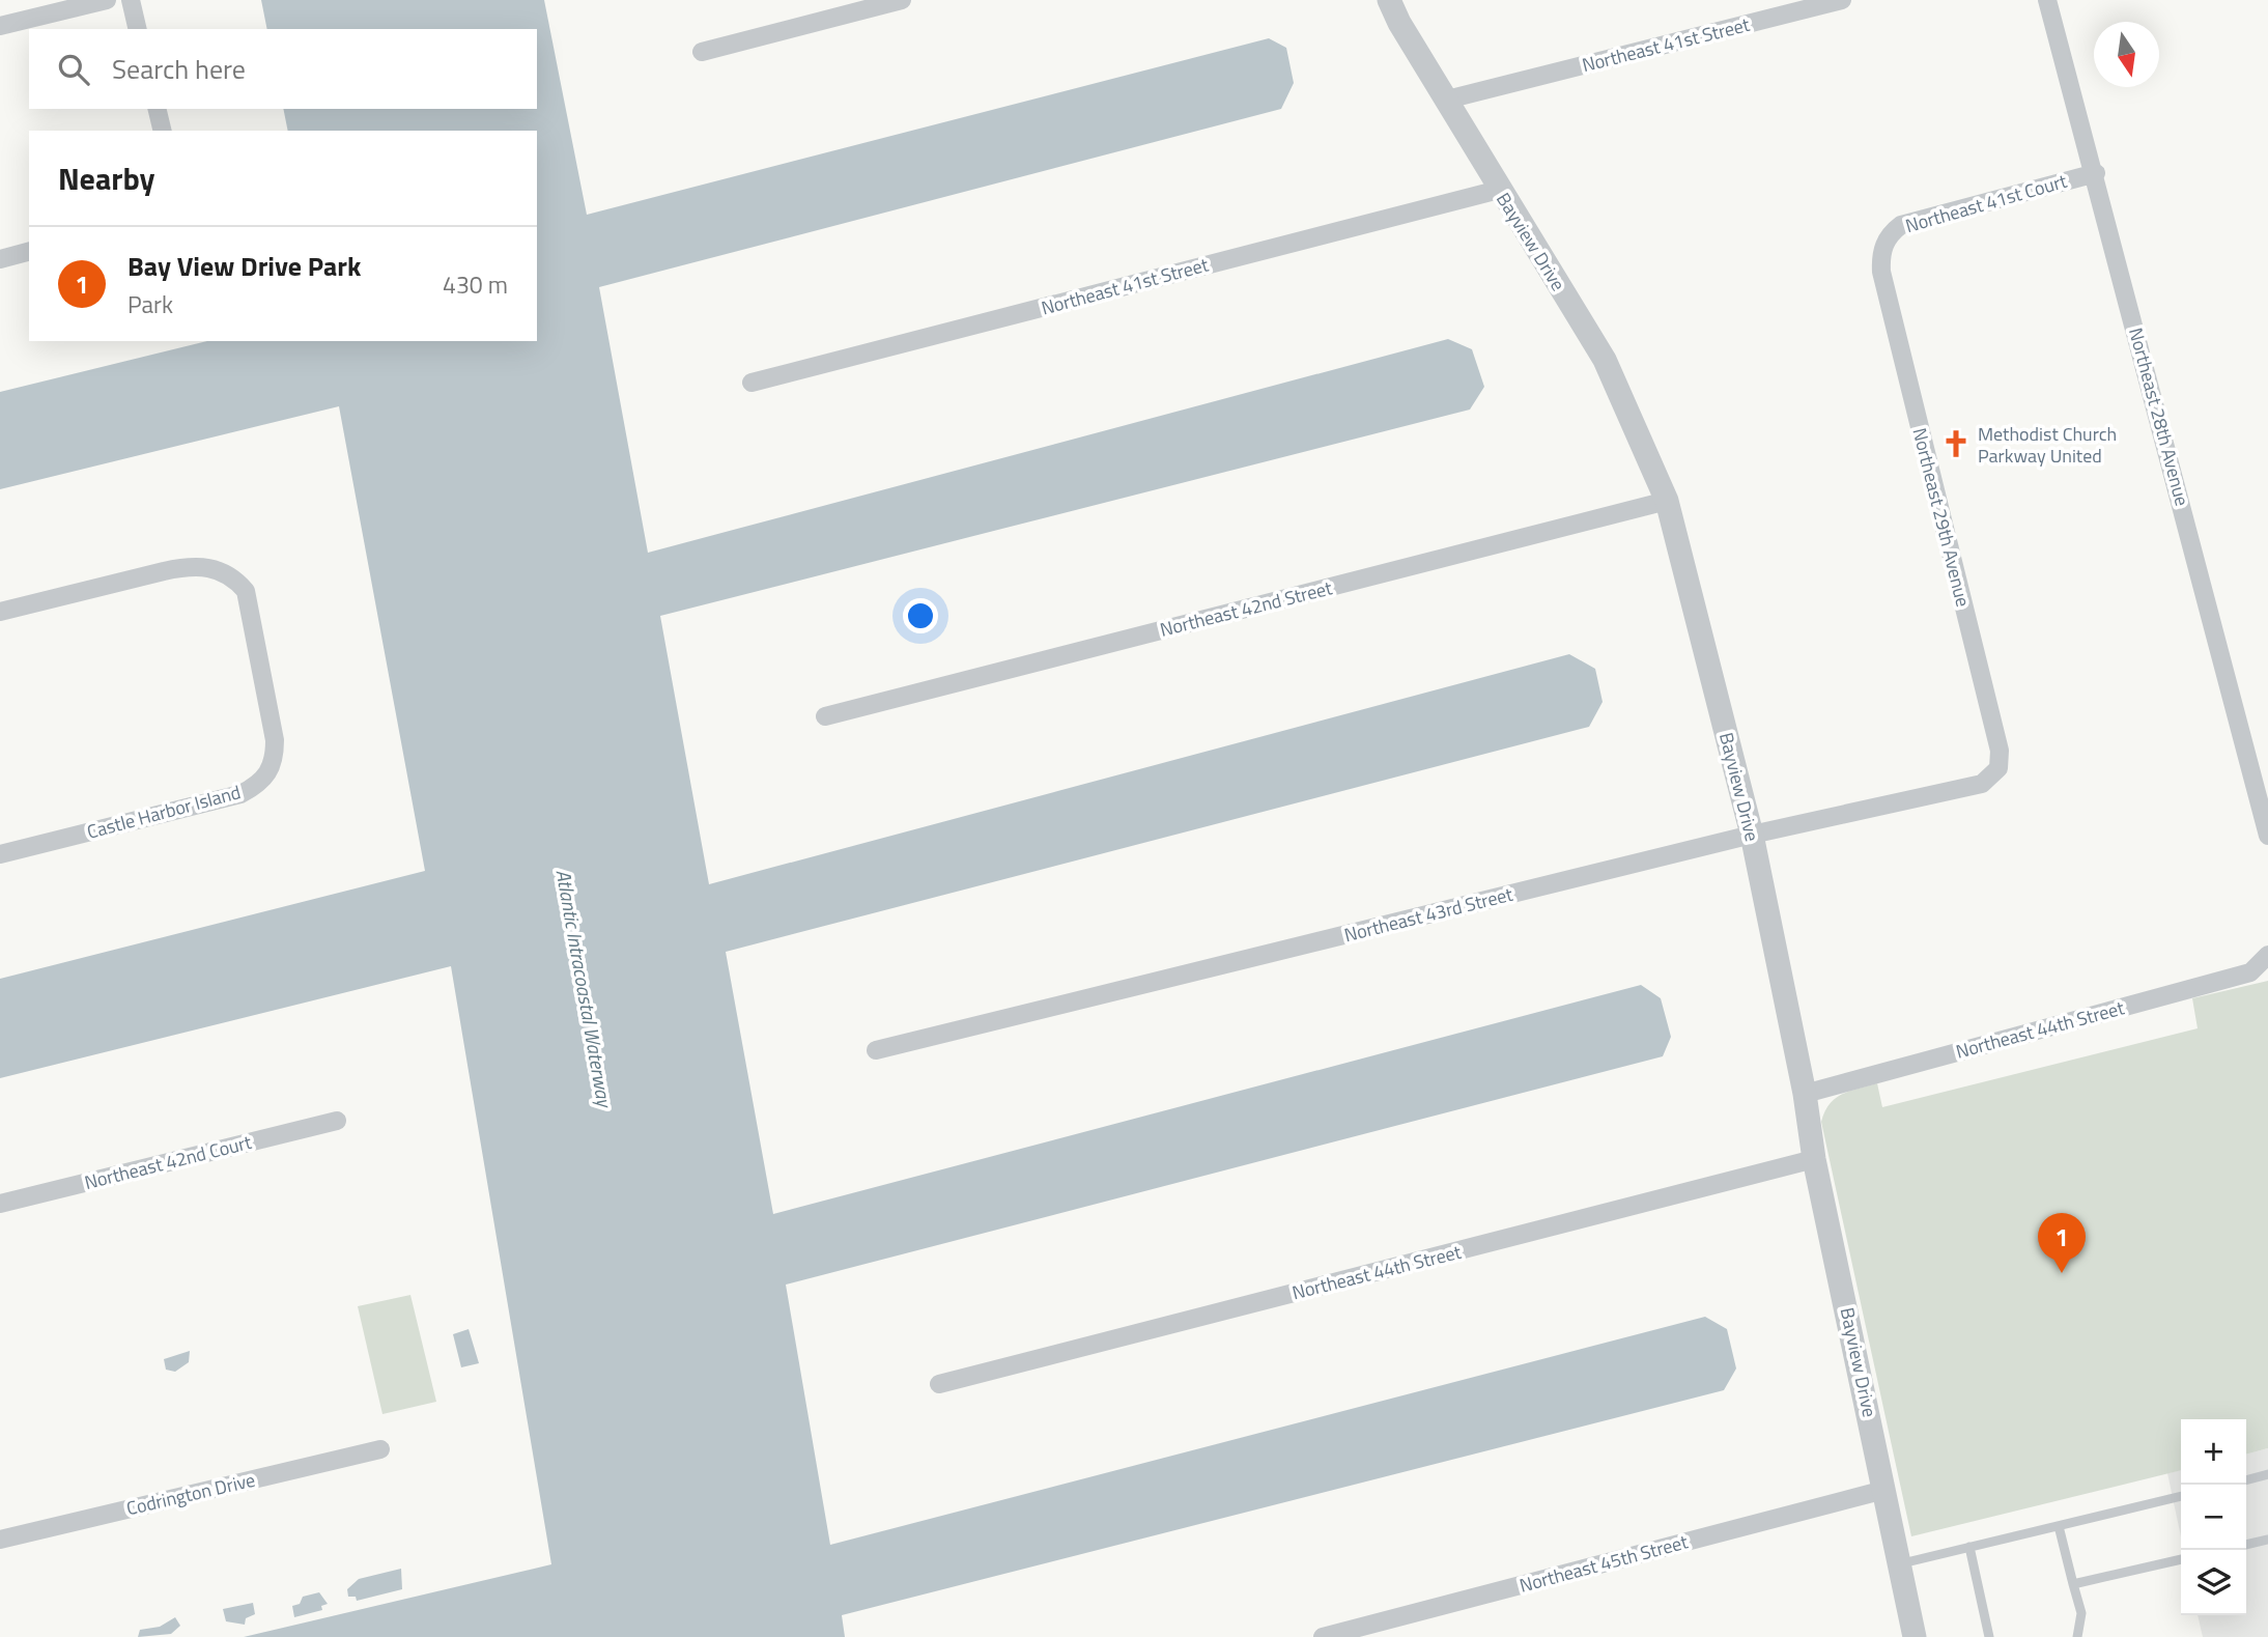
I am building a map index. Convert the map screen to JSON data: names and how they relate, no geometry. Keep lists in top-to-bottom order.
{
  "streets": {
    "street": [
      "Northeast 41st Street",
      "Northeast 41st Court",
      "Bayview Drive",
      "Northeast 28th Avenue",
      "Northeast 29th Avenue",
      "Northeast 42nd Street",
      "Castle Harbor Island",
      "Northeast 43rd Street",
      "Northeast 44th Street",
      "Northeast 42nd Court",
      "Codrington Drive",
      "Northeast 45th Street"
    ]
  },
  "crossings": [
    ["Northeast 41st Street", "Bayview Drive"],
    ["Northeast 41st Court", "Northeast 28th Avenue"],
    ["Northeast 41st Court", "Northeast 29th Avenue"],
    ["Bayview Drive", "Northeast 42nd Street"],
    ["Bayview Drive", "Northeast 43rd Street"],
    ["Bayview Drive", "Northeast 44th Street"],
    ["Bayview Drive", "Northeast 45th Street"],
    ["Northeast 29th Avenue", "Northeast 43rd Street"]
  ],
  "water": ["Atlantic Intracoastal Waterway"],
  "places": {
    "church": ["Methodist Church Parkway United"]
  },
  "north": "bottom",
  "page": {
    "search": "Search here",
    "heading": "Nearby",
    "list": [
      {
        "mark": "1",
        "name": "Bay View Drive Park",
        "note": "Park",
        "value": "430 m"
      }
    ],
    "pins": "1",
    "map_buttons": ["+", "−"]
  }
}
